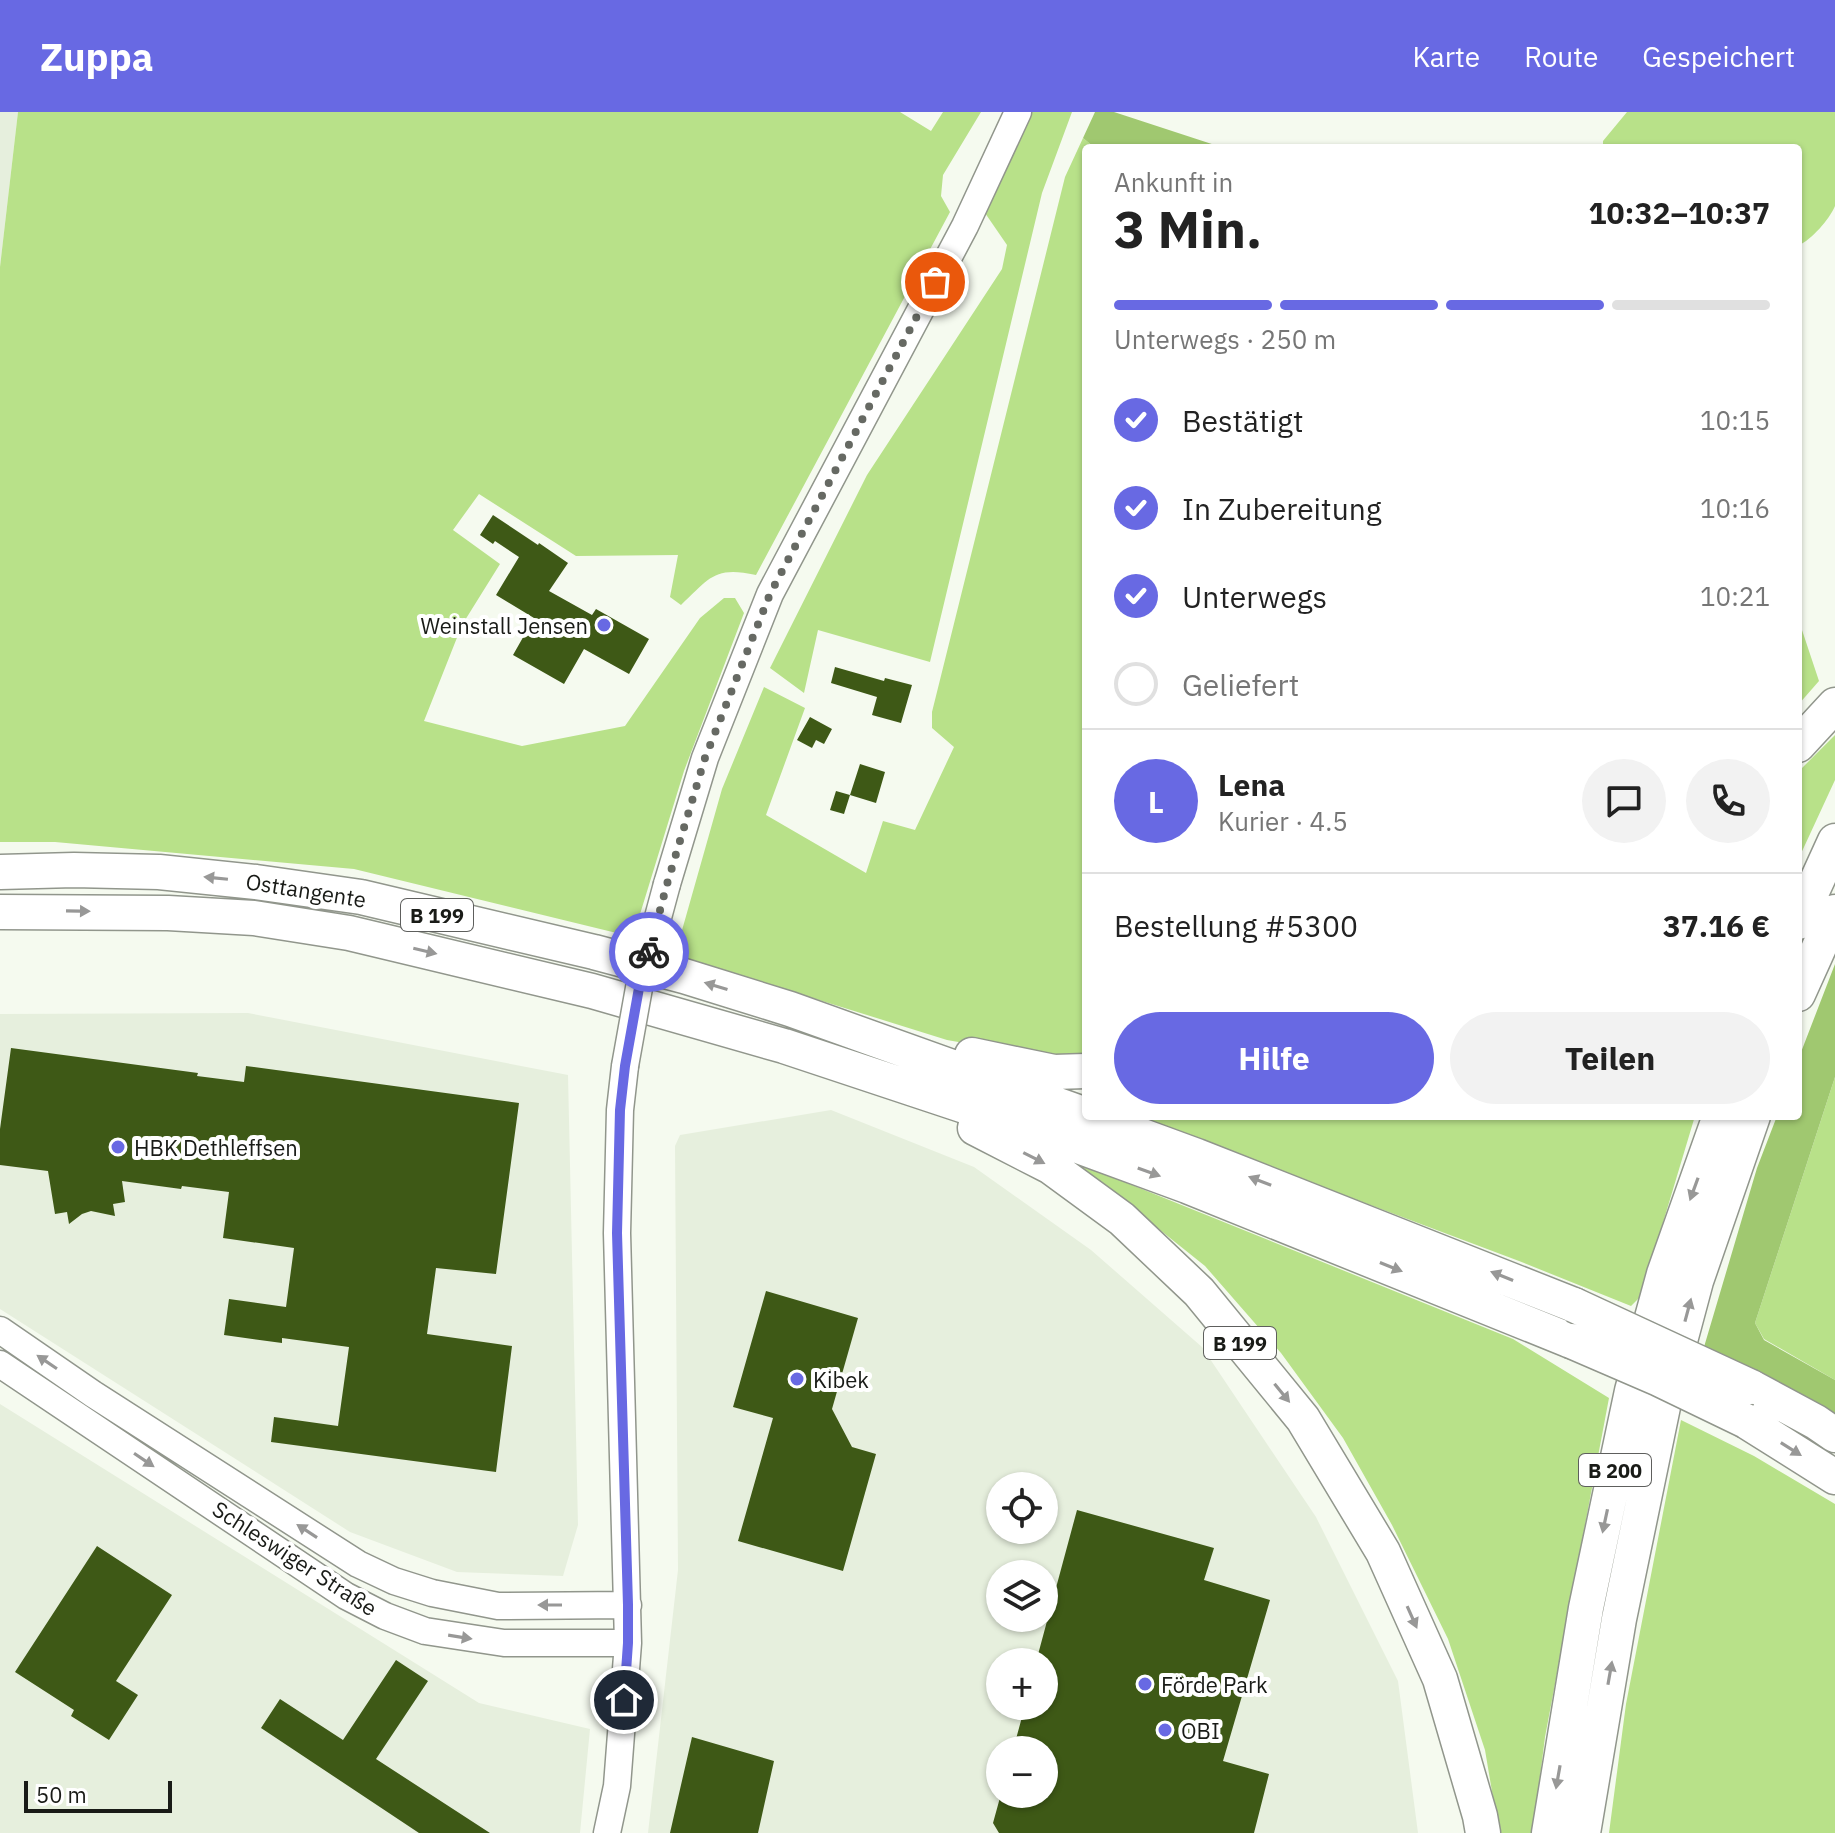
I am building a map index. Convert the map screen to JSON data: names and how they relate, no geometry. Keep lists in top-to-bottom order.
{
  "streets": {
    "highway": ["Osttangente", "B 199", "B 200"],
    "main road": ["Schleswiger Straße"]
  },
  "crossings": [
    ["Osttangente", "B 199"]
  ],
  "places": [
    "Weinstall Jensen",
    "HBK Dethleffsen",
    "Kibek",
    "Förde Park",
    "OBI"
  ],
  "scale_bar": "50 m",
  "page": {
    "header": "Zuppa",
    "nav": ["Karte", "Route", "Gespeichert"],
    "heading": ["3 Min.", "Ankunft in", "10:32–10:37"],
    "panel": [
      "Lena",
      "Kurier · 4.5",
      "Bestellung #5300",
      "37.16 €"
    ],
    "bar": "Unterwegs · 250 m",
    "list": [
      ["Bestätigt", "10:15"],
      ["In Zubereitung", "10:16"],
      ["Unterwegs", "10:21"],
      "Geliefert"
    ],
    "round": "L",
    "buttons": ["Hilfe", "Teilen"],
    "map_buttons": ["+", "−"],
    "scale": "50 m"
  }
}
